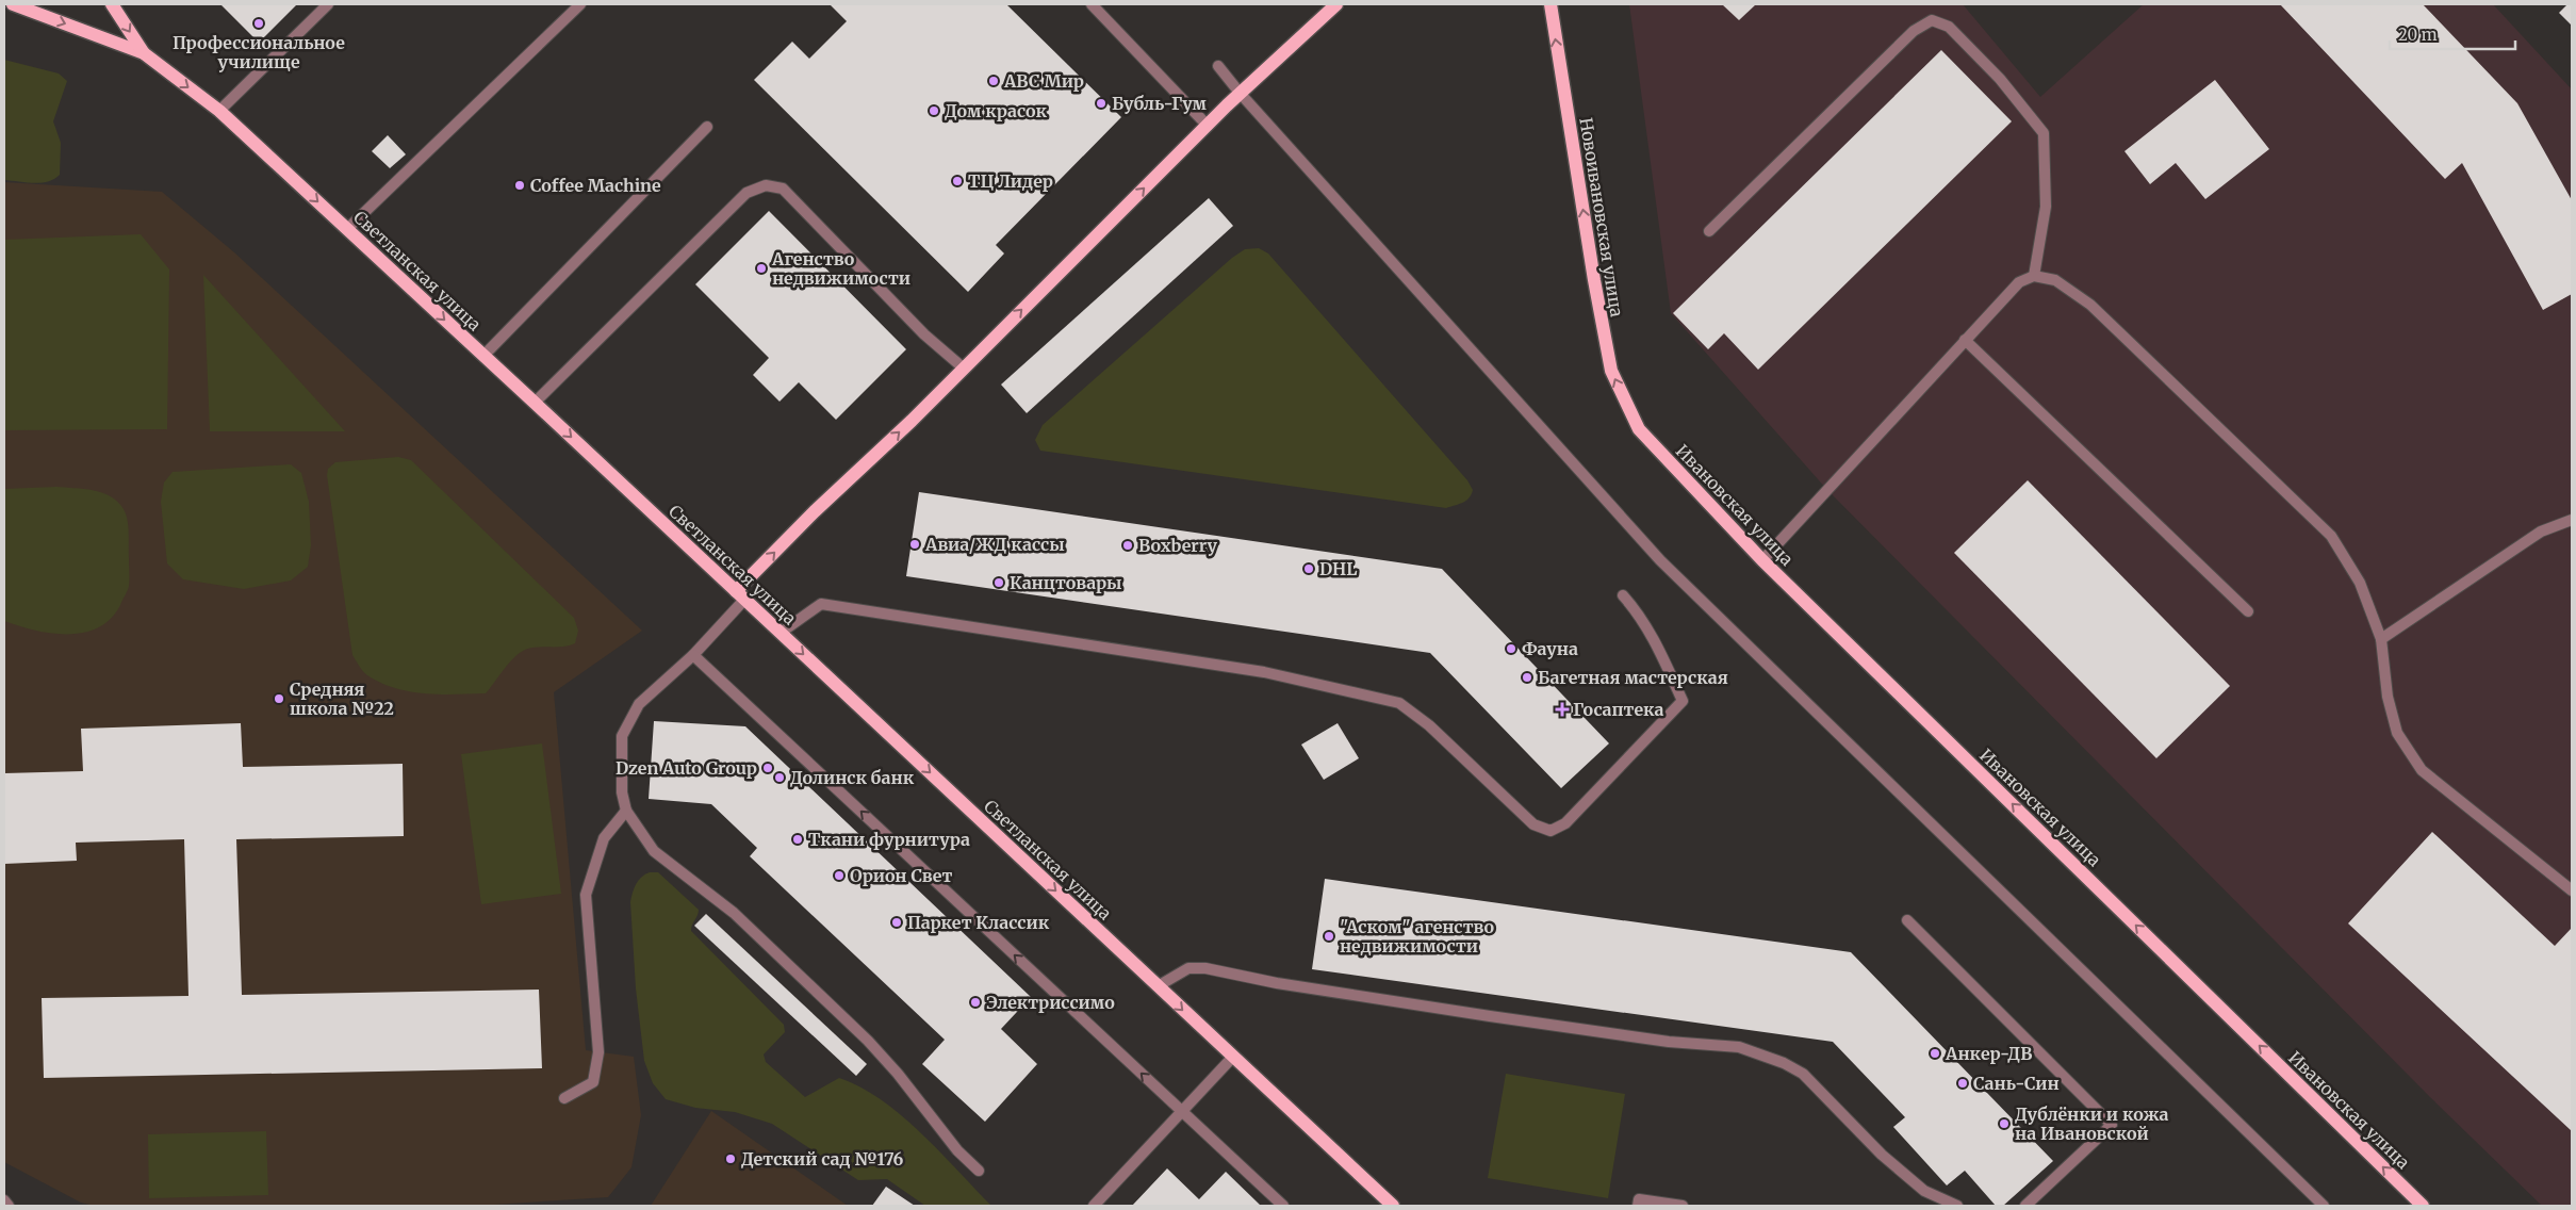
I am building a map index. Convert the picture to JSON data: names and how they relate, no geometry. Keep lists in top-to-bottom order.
{
  "streets": {
    "main road": ["Новоивановская улица", "Светланская улица", "Ивановская улица"]
  },
  "crossings": [
    ["Новоивановская улица", "Ивановская улица"]
  ],
  "one_way": ["Новоивановская улица", "Светланская улица", "Ивановская улица"],
  "places": {
    "other": [
      "Профессиональное училище",
      "ABC Мир",
      "Бубль-Гум",
      "Дом красок",
      "ТЦ Лидер",
      "Coffee Machine",
      "Агенство недвижимости",
      "Авиа/ЖД кассы",
      "Boxberry",
      "DHL",
      "Канцтовары",
      "Фауна",
      "Багетная мастерская",
      "Средняя школа №22",
      "Dzen Auto Group",
      "Долинск банк",
      "Ткани фурнитура",
      "Орион Свет",
      "Паркет Классик",
      "\"Аском\" агенство недвижимости",
      "Электриссимо",
      "Анкер-ДВ",
      "Сань-Син",
      "Дублёнки и кожа на Ивановской",
      "Детский сад №176"
    ],
    "health": ["Госаптека"]
  },
  "scale_bar": "20 m"
}
